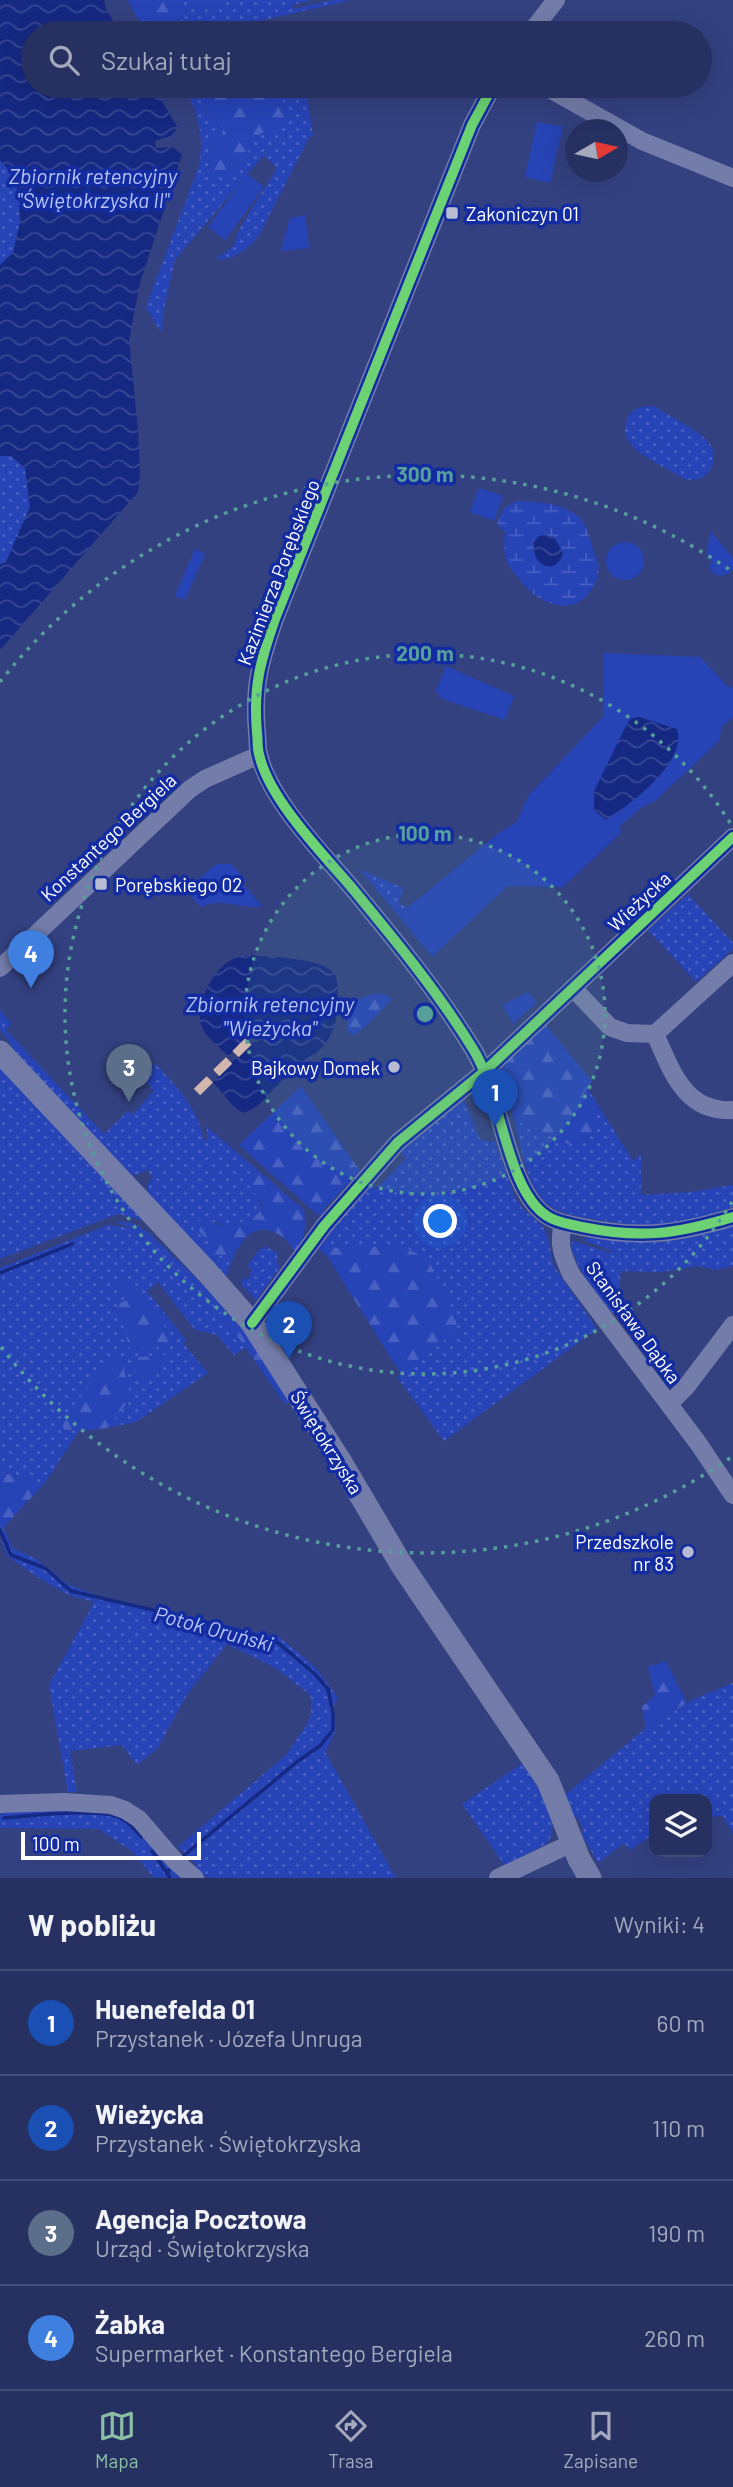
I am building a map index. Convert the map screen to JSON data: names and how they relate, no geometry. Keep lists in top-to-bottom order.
{
  "streets": {
    "main road": ["Świętokrzyska"],
    "street": [
      "Kazimierza Porębskiego",
      "Konstantego Bergiela",
      "Wieżycka",
      "Stanisława Dąbka"
    ]
  },
  "crossings": [
    ["Kazimierza Porębskiego", "Konstantego Bergiela"],
    ["Kazimierza Porębskiego", "Wieżycka"],
    ["Kazimierza Porębskiego", "Stanisława Dąbka"],
    ["Wieżycka", "Świętokrzyska"]
  ],
  "water": ["Zbiornik retencyjny \"Świętokrzyska II\"", "Zbiornik retencyjny \"Wieżycka\"", "Potok Oruński"],
  "places": {
    "transit": ["Zakoniczyn 01", "Porębskiego 02"],
    "other": ["Bajkowy Domek", "Przedszkole nr 83"]
  },
  "scale_bar": "100 m",
  "north": "right",
  "page": {
    "search": "Szukaj tutaj",
    "pins": [
      "4",
      "3",
      "1",
      "2"
    ],
    "scale": "100 m",
    "heading": ["W pobliżu", "Wyniki: 4"],
    "list": [
      {
        "mark": "1",
        "name": "Huenefelda 01",
        "note": "Przystanek · Józefa Unruga",
        "value": "60 m"
      },
      {
        "mark": "2",
        "name": "Wieżycka",
        "note": "Przystanek · Świętokrzyska",
        "value": "110 m"
      },
      {
        "mark": "3",
        "name": "Agencja Pocztowa",
        "note": "Urząd · Świętokrzyska",
        "value": "190 m"
      },
      {
        "mark": "4",
        "name": "Żabka",
        "note": "Supermarket · Konstantego Bergiela",
        "value": "260 m"
      }
    ],
    "nav": ["Mapa", "Trasa", "Zapisane"]
  },
  "rings": ["300 m", "200 m", "100 m"]
}
